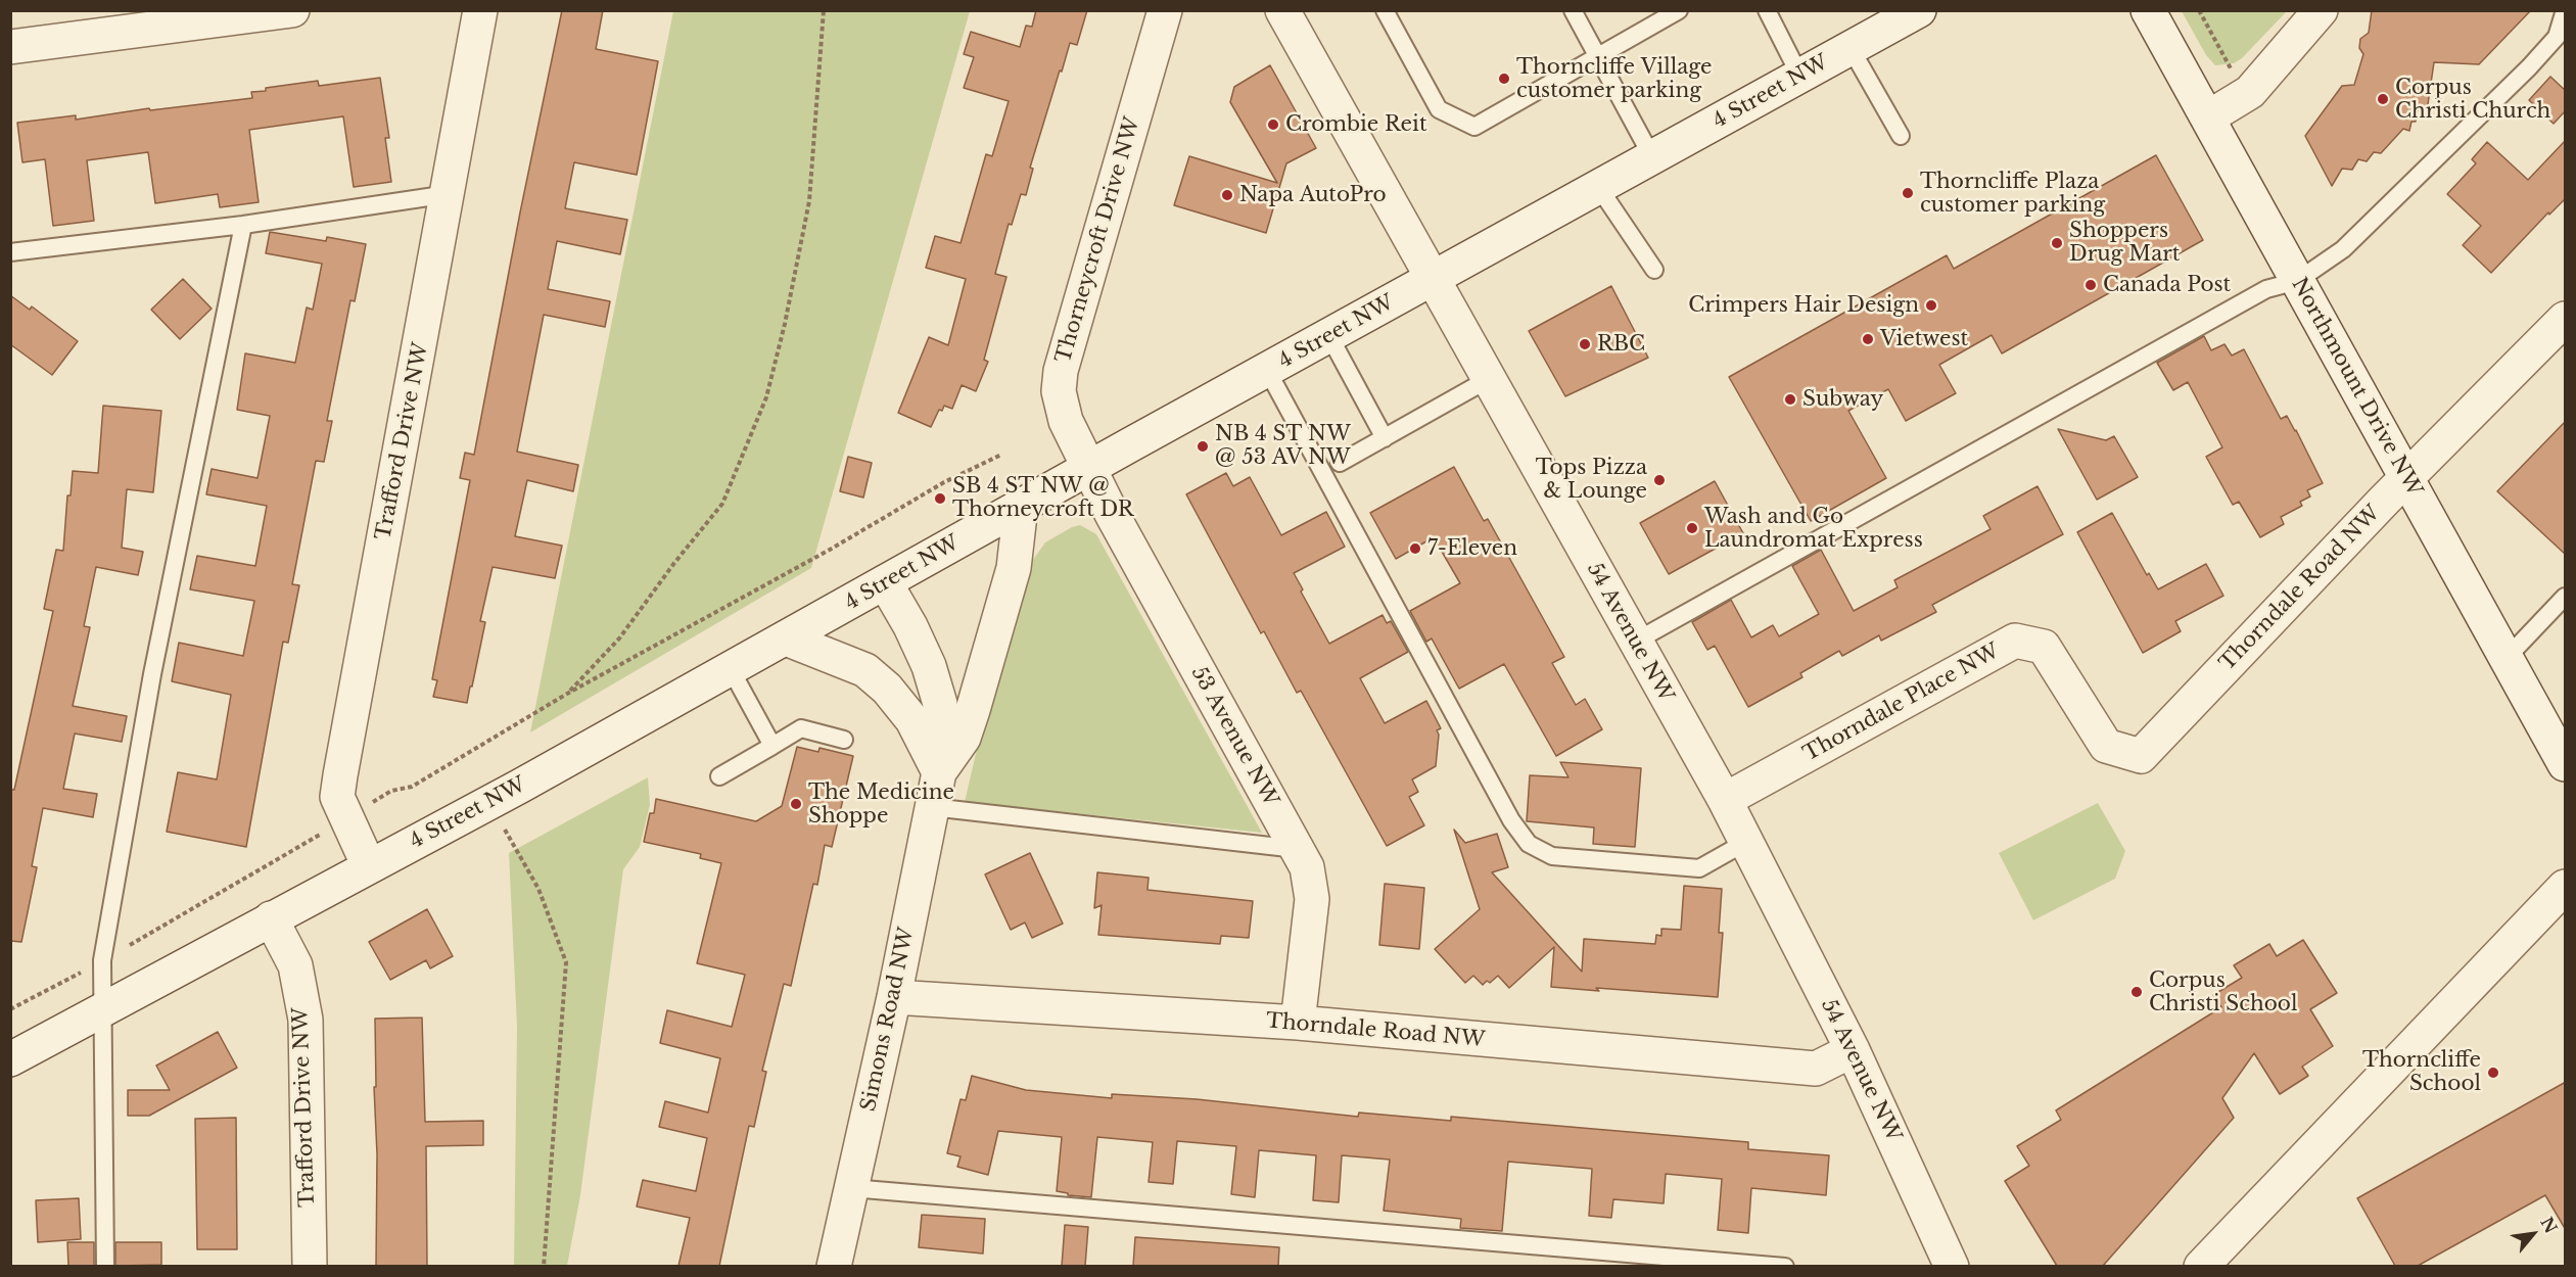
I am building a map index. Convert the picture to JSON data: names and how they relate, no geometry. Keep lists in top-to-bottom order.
{
  "streets": {
    "street": [
      "4 Street NW",
      "Thorneycroft Drive NW",
      "Northmount Drive NW",
      "Trafford Drive NW",
      "Thorndale Road NW",
      "54 Avenue NW",
      "Thorndale Place NW",
      "53 Avenue NW",
      "Simons Road NW"
    ]
  },
  "crossings": [
    ["4 Street NW", "Thorneycroft Drive NW"],
    ["4 Street NW", "Trafford Drive NW"],
    ["4 Street NW", "54 Avenue NW"],
    ["4 Street NW", "53 Avenue NW"],
    ["4 Street NW", "Simons Road NW"],
    ["Thorneycroft Drive NW", "53 Avenue NW"],
    ["Northmount Drive NW", "Thorndale Road NW"],
    ["Thorndale Road NW", "54 Avenue NW"],
    ["Thorndale Road NW", "Thorndale Place NW"],
    ["Thorndale Road NW", "53 Avenue NW"],
    ["Thorndale Road NW", "Simons Road NW"],
    ["54 Avenue NW", "Thorndale Place NW"]
  ],
  "places": [
    "Thorncliffe Village customer parking",
    "Corpus Christi Church",
    "Crombie Reit",
    "Thorncliffe Plaza customer parking",
    "Napa AutoPro",
    "Shoppers Drug Mart",
    "Canada Post",
    "Crimpers Hair Design",
    "Vietwest",
    "RBC",
    "Subway",
    "NB 4 ST NW @ 53 AV NW",
    "Tops Pizza & Lounge",
    "SB 4 ST NW @ Thorneycroft DR",
    "Wash and Go Laundromat Express",
    "7-Eleven",
    "The Medicine Shoppe",
    "Corpus Christi School",
    "Thorncliffe School"
  ],
  "north": "top right"
}
